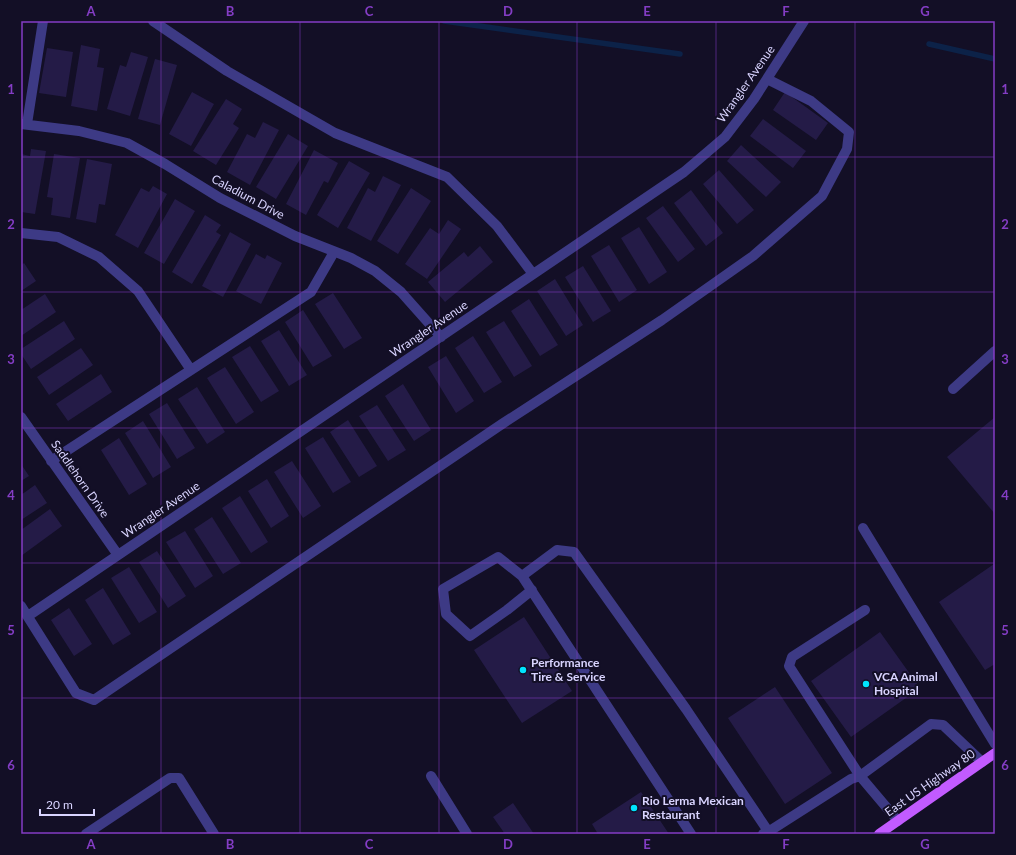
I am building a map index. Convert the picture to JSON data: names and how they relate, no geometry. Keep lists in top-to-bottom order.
{
  "streets": {
    "main road": ["East US Highway 80"],
    "street": ["Wrangler Avenue", "Caladium Drive", "Saddlehorn Drive"]
  },
  "crossings": [
    ["Wrangler Avenue", "Caladium Drive"],
    ["Wrangler Avenue", "Saddlehorn Drive"]
  ],
  "places": ["Performance Tire & Service", "VCA Animal Hospital", "Rio Lerma Mexican Restaurant"],
  "scale_bar": "20 m",
  "grid": {
    "columns": [
      "A",
      "B",
      "C",
      "D",
      "E",
      "F",
      "G"
    ],
    "rows": [
      "1",
      "2",
      "3",
      "4",
      "5",
      "6"
    ]
  }
}
